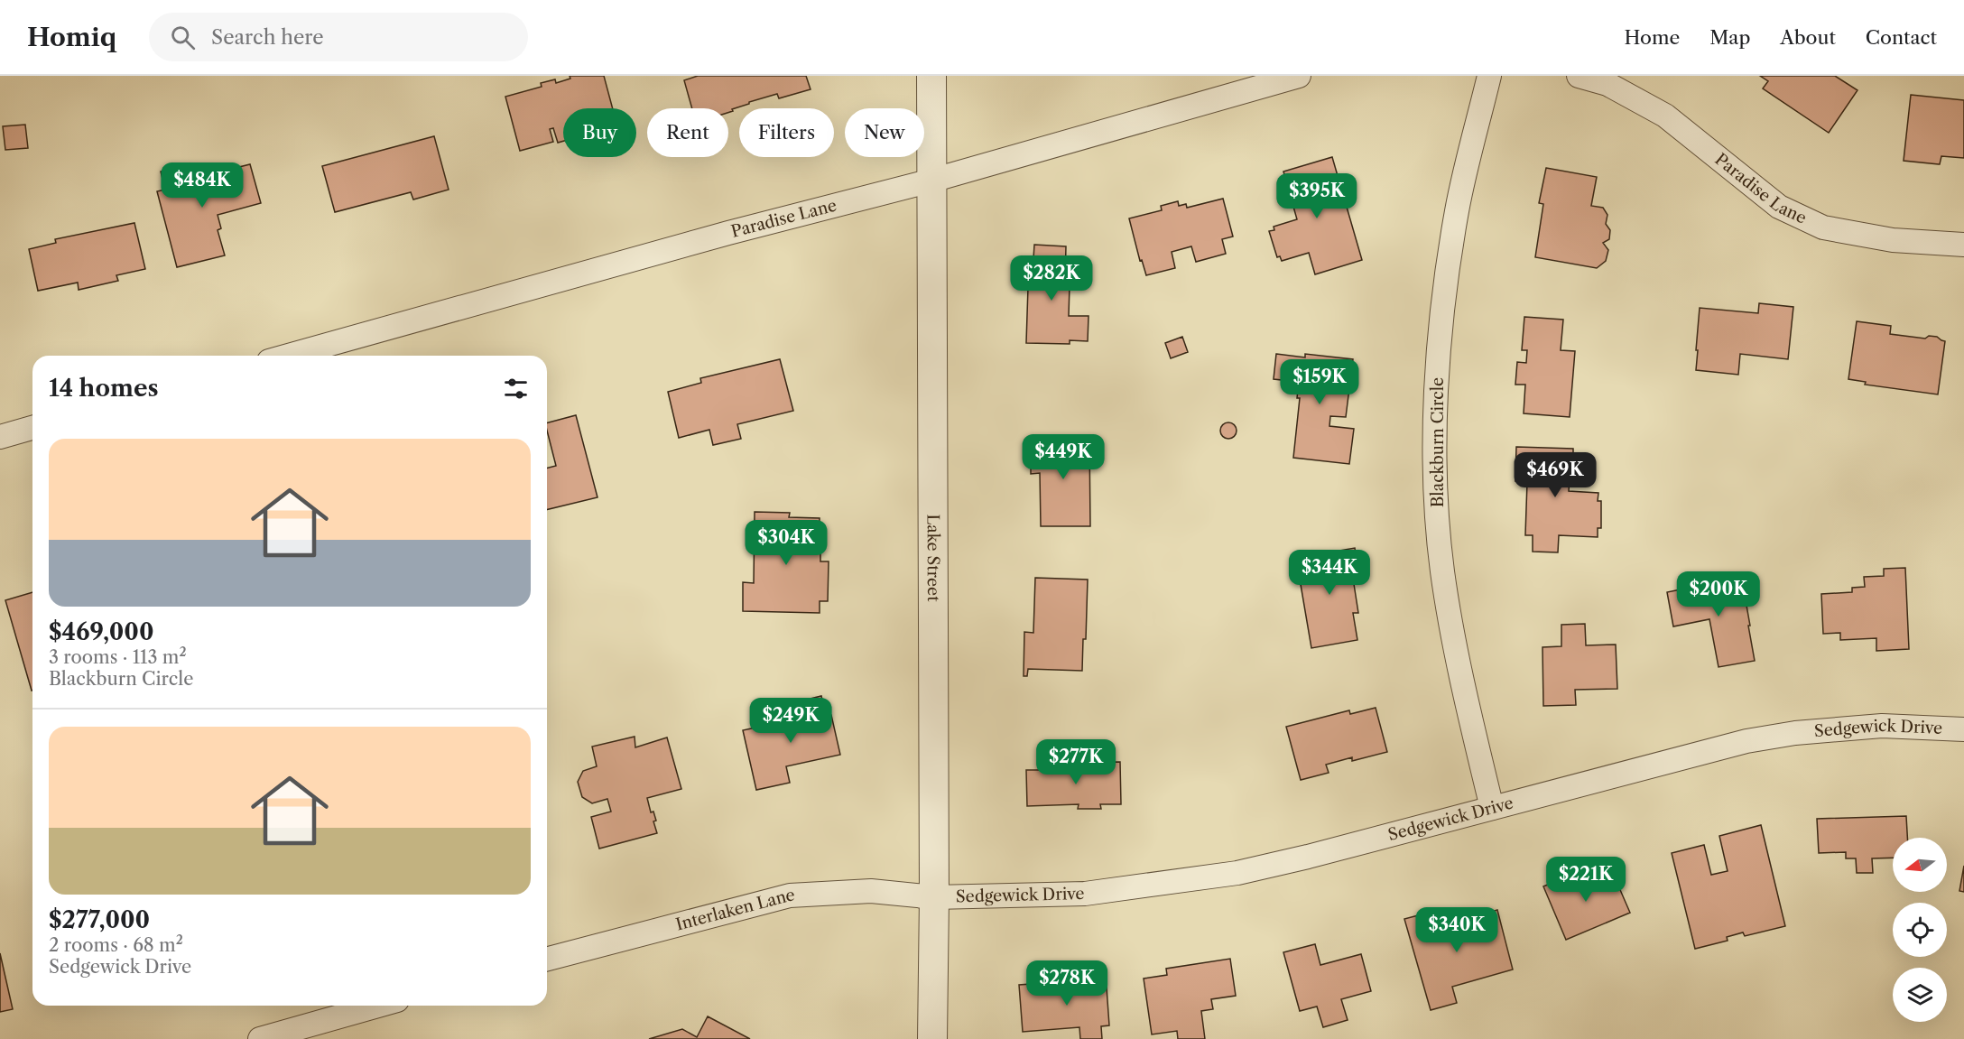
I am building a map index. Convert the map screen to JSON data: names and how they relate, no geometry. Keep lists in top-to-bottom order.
{
  "streets": {
    "street": [
      "Paradise Lane",
      "Blackburn Circle",
      "Lake Street",
      "Sedgewick Drive",
      "Interlaken Lane"
    ]
  },
  "crossings": [
    ["Paradise Lane", "Lake Street"],
    ["Blackburn Circle", "Sedgewick Drive"],
    ["Lake Street", "Sedgewick Drive"],
    ["Lake Street", "Interlaken Lane"],
    ["Sedgewick Drive", "Interlaken Lane"]
  ],
  "north": "left",
  "page": {
    "header": "Homiq",
    "search": "Search here",
    "nav": [
      "Home",
      "Map",
      "About",
      "Contact"
    ],
    "chip": [
      "Buy",
      "Rent",
      "Filters",
      "New"
    ],
    "price": [
      "$484K",
      "$395K",
      "$282K",
      "$159K",
      "$449K",
      "$469K",
      "$304K",
      "$344K",
      "$200K",
      "$249K",
      "$277K",
      "$221K",
      "$340K",
      "$278K"
    ],
    "heading": "14 homes",
    "list": [
      {
        "name": "$469,000",
        "note": "3 rooms · 113 m² · Blackburn Circle"
      },
      {
        "name": "$277,000",
        "note": "2 rooms · 68 m² · Sedgewick Drive"
      }
    ]
  }
}
